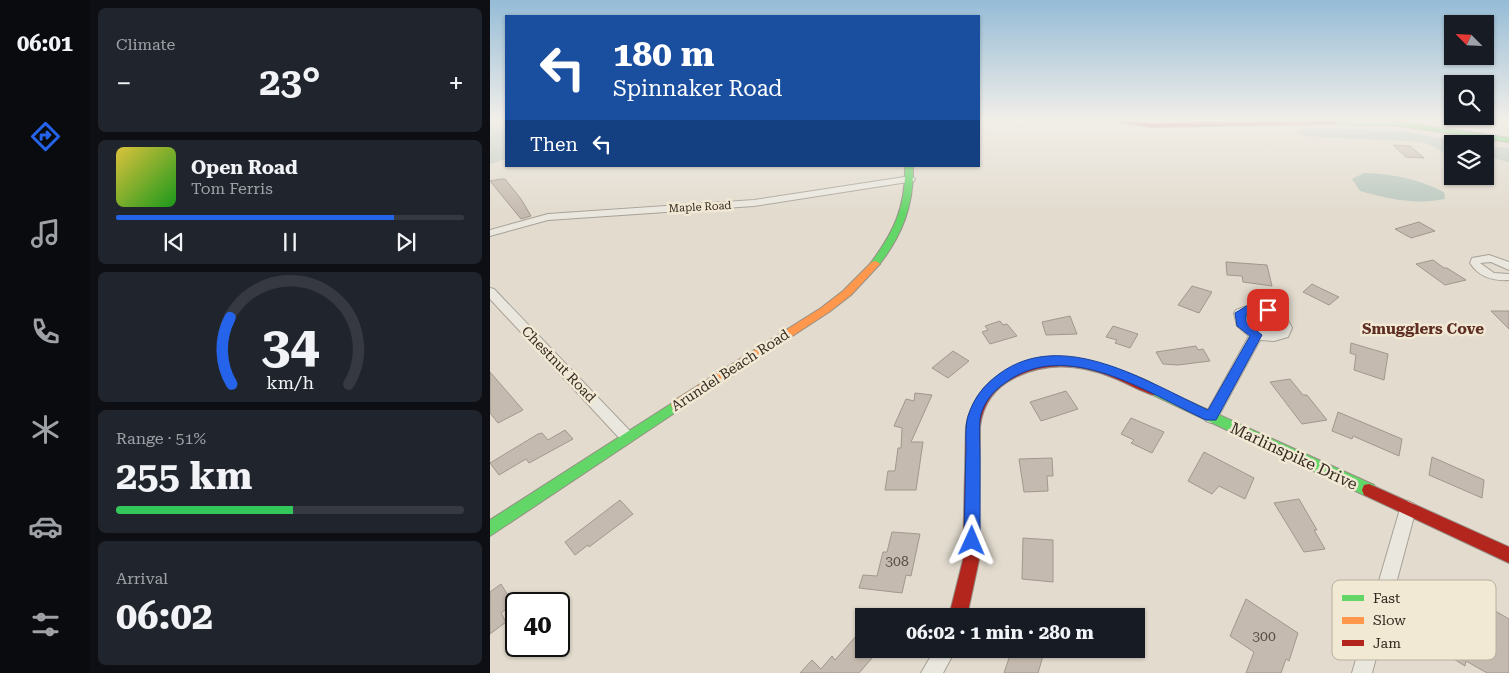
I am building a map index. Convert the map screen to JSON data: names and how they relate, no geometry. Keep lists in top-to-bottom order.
{
  "streets": {
    "street": [
      "Maple Road",
      "Chestnut Road",
      "Arundel Beach Road",
      "Marlinspike Drive"
    ]
  },
  "crossings": [
    ["Maple Road", "Arundel Beach Road"],
    ["Chestnut Road", "Arundel Beach Road"]
  ],
  "districts": ["Smugglers Cove"],
  "house_numbers": ["308", "300"],
  "legend": ["Fast", "Slow", "Jam"],
  "north": "top left",
  "page": {
    "tabs": "06:01",
    "tile": [
      "Climate",
      ["Range · 51%", "255 km"],
      ["Arrival", "06:02"]
    ],
    "turn": ["180 m", "Spinnaker Road"],
    "heat": ["−", "23°", "+"],
    "then": "Then",
    "song": ["Open Road", "Tom Ferris"],
    "limit": "40",
    "trip": "06:02 · 1 min · 280 m",
    "gauge": ["34", "km/h"]
  }
}
